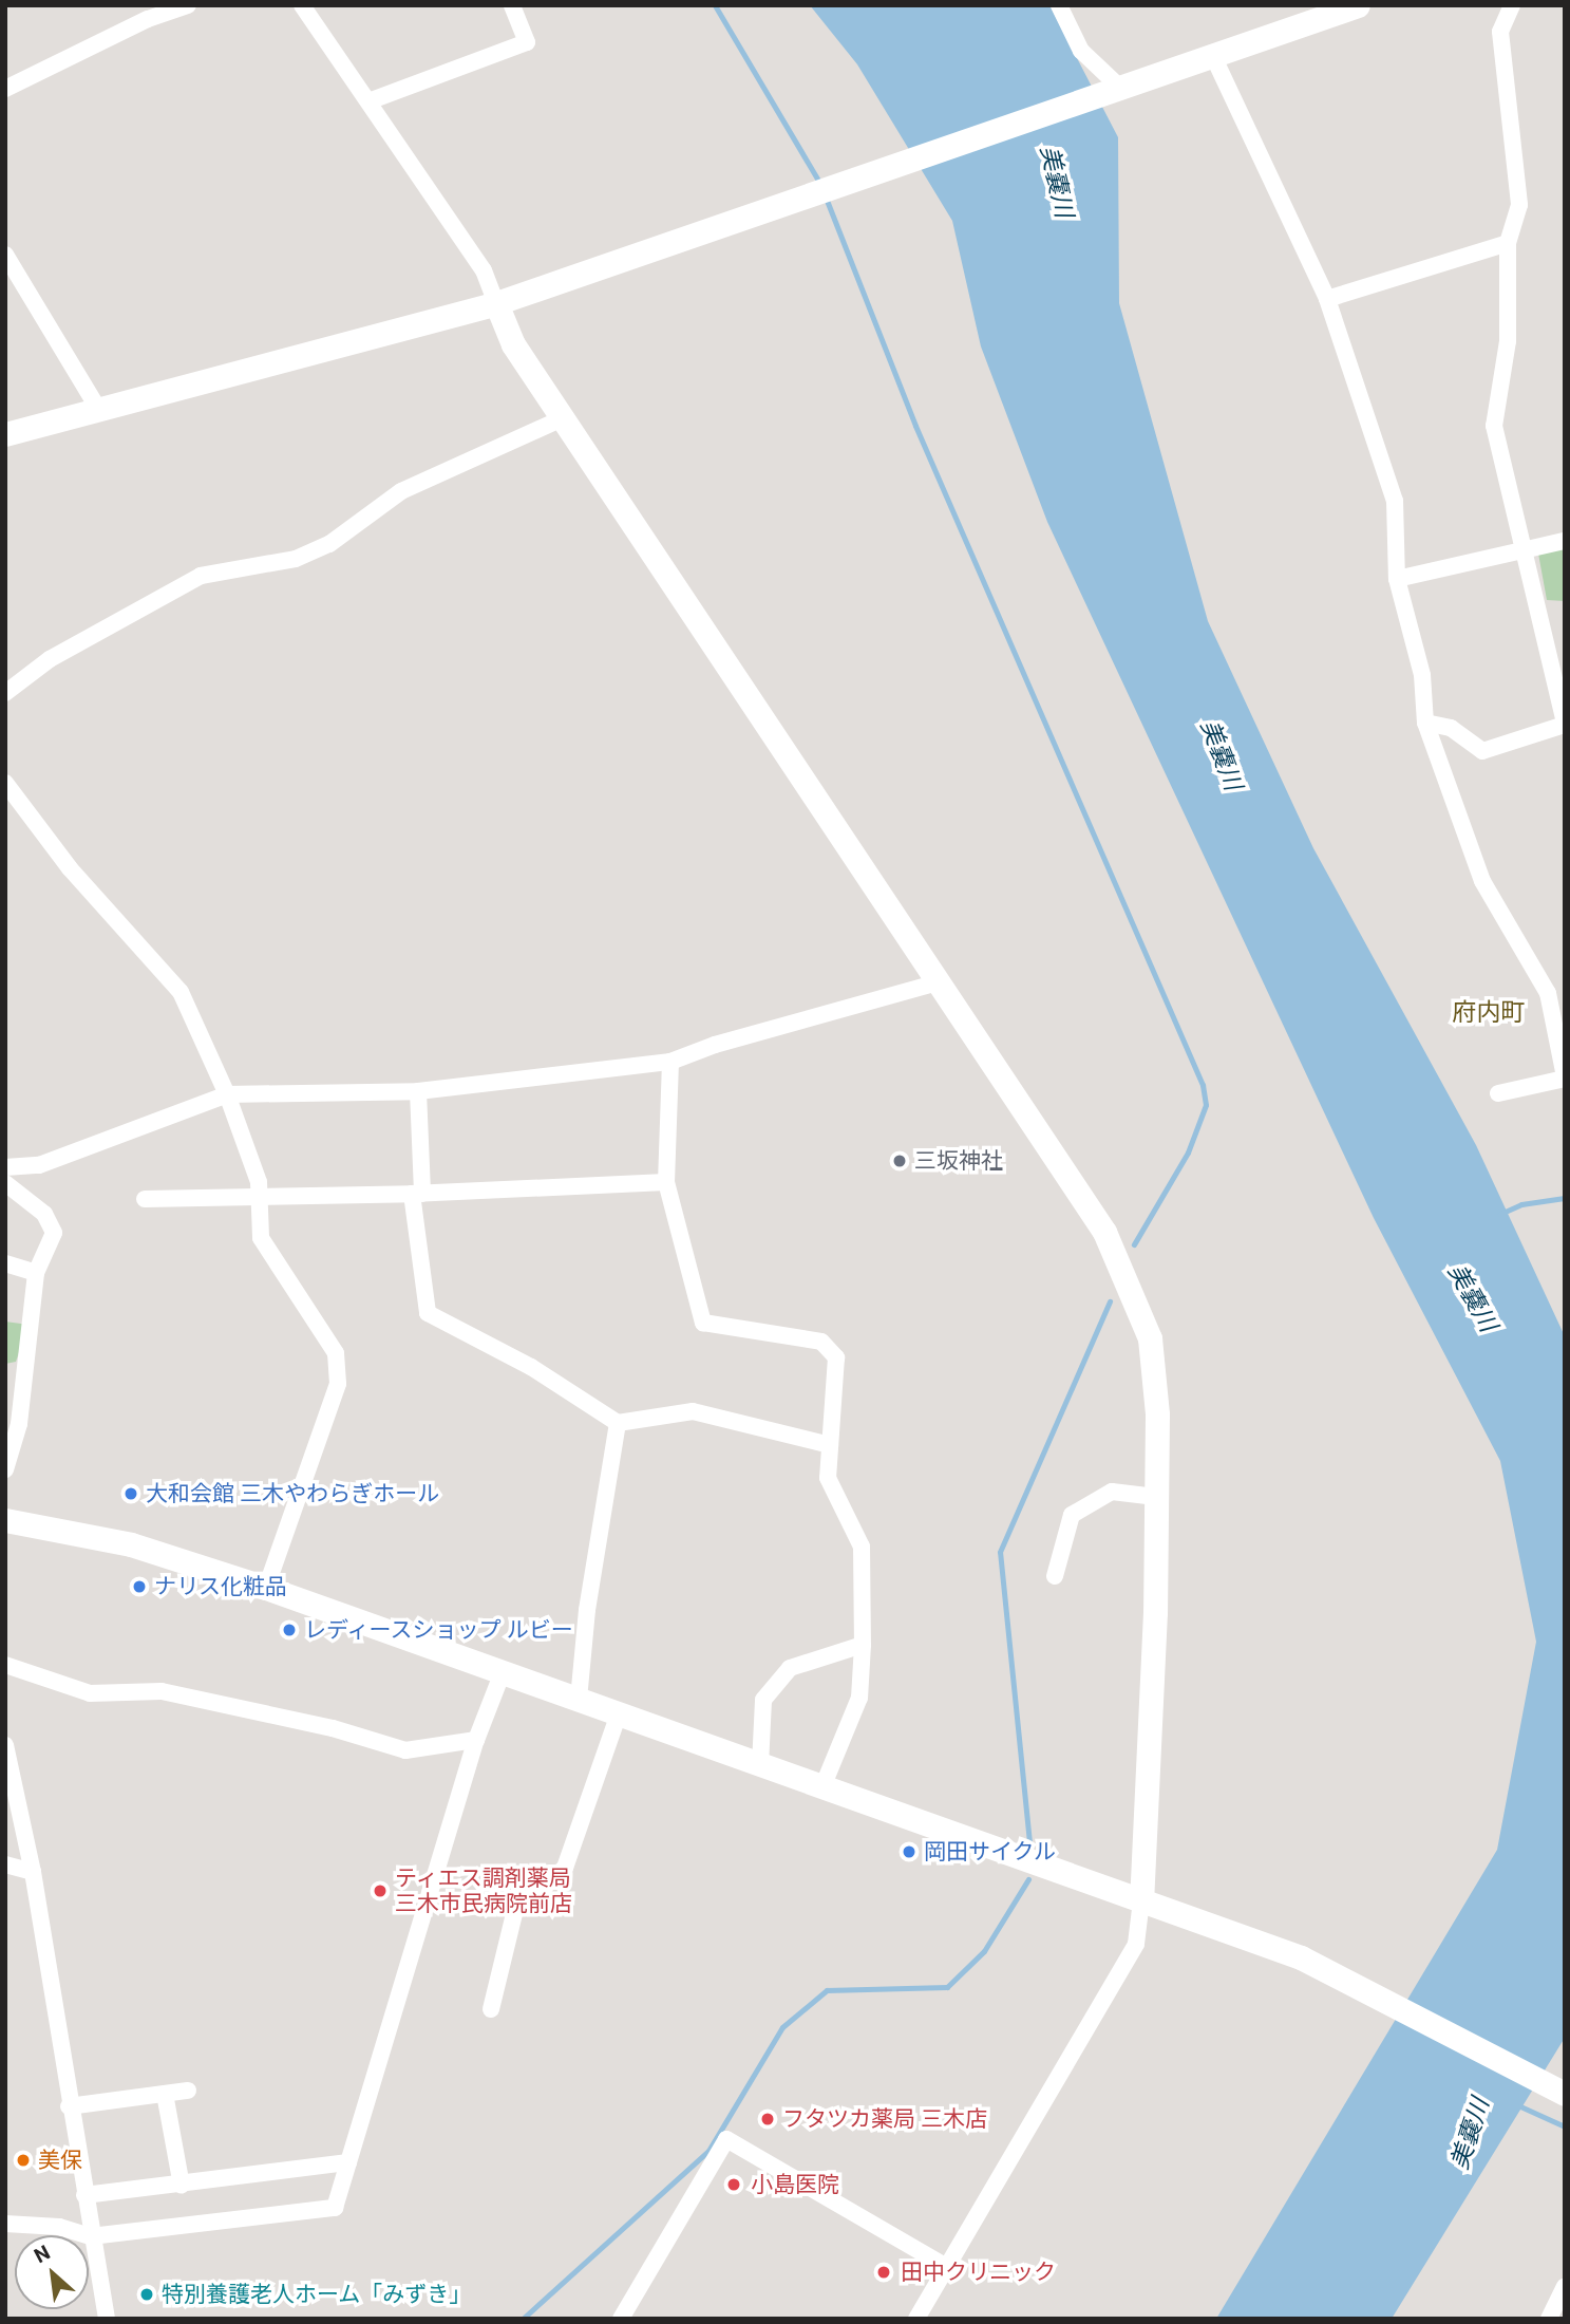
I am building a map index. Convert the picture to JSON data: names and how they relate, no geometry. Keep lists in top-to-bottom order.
{
  "districts": ["府内町"],
  "water": ["美嚢川"],
  "places": [
    "三坂神社",
    "大和会館 三木やわらぎホール",
    "ナリス化粧品",
    "レディースショップ ルビー",
    "岡田サイクル",
    "ティエス調剤薬局 三木市民病院前店",
    "フタツカ薬局 三木店",
    "美保",
    "小島医院",
    "田中クリニック",
    "特別養護老人ホーム「みずき」"
  ],
  "north": "top left"
}
